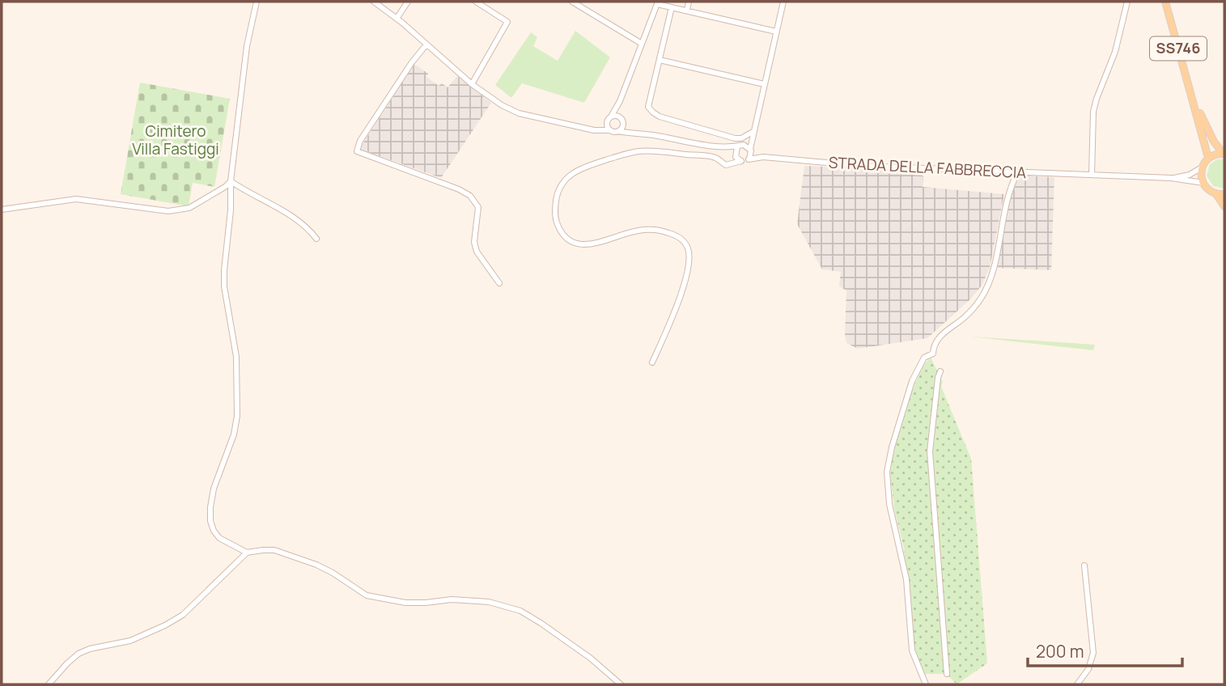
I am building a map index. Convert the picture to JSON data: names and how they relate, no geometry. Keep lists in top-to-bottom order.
{
  "streets": {
    "main road": ["SS746"],
    "street": ["STRADA DELLA FABBRECCIA"]
  },
  "parks": ["Cimitero Villa Fastiggi"],
  "scale_bar": "200 m"
}
